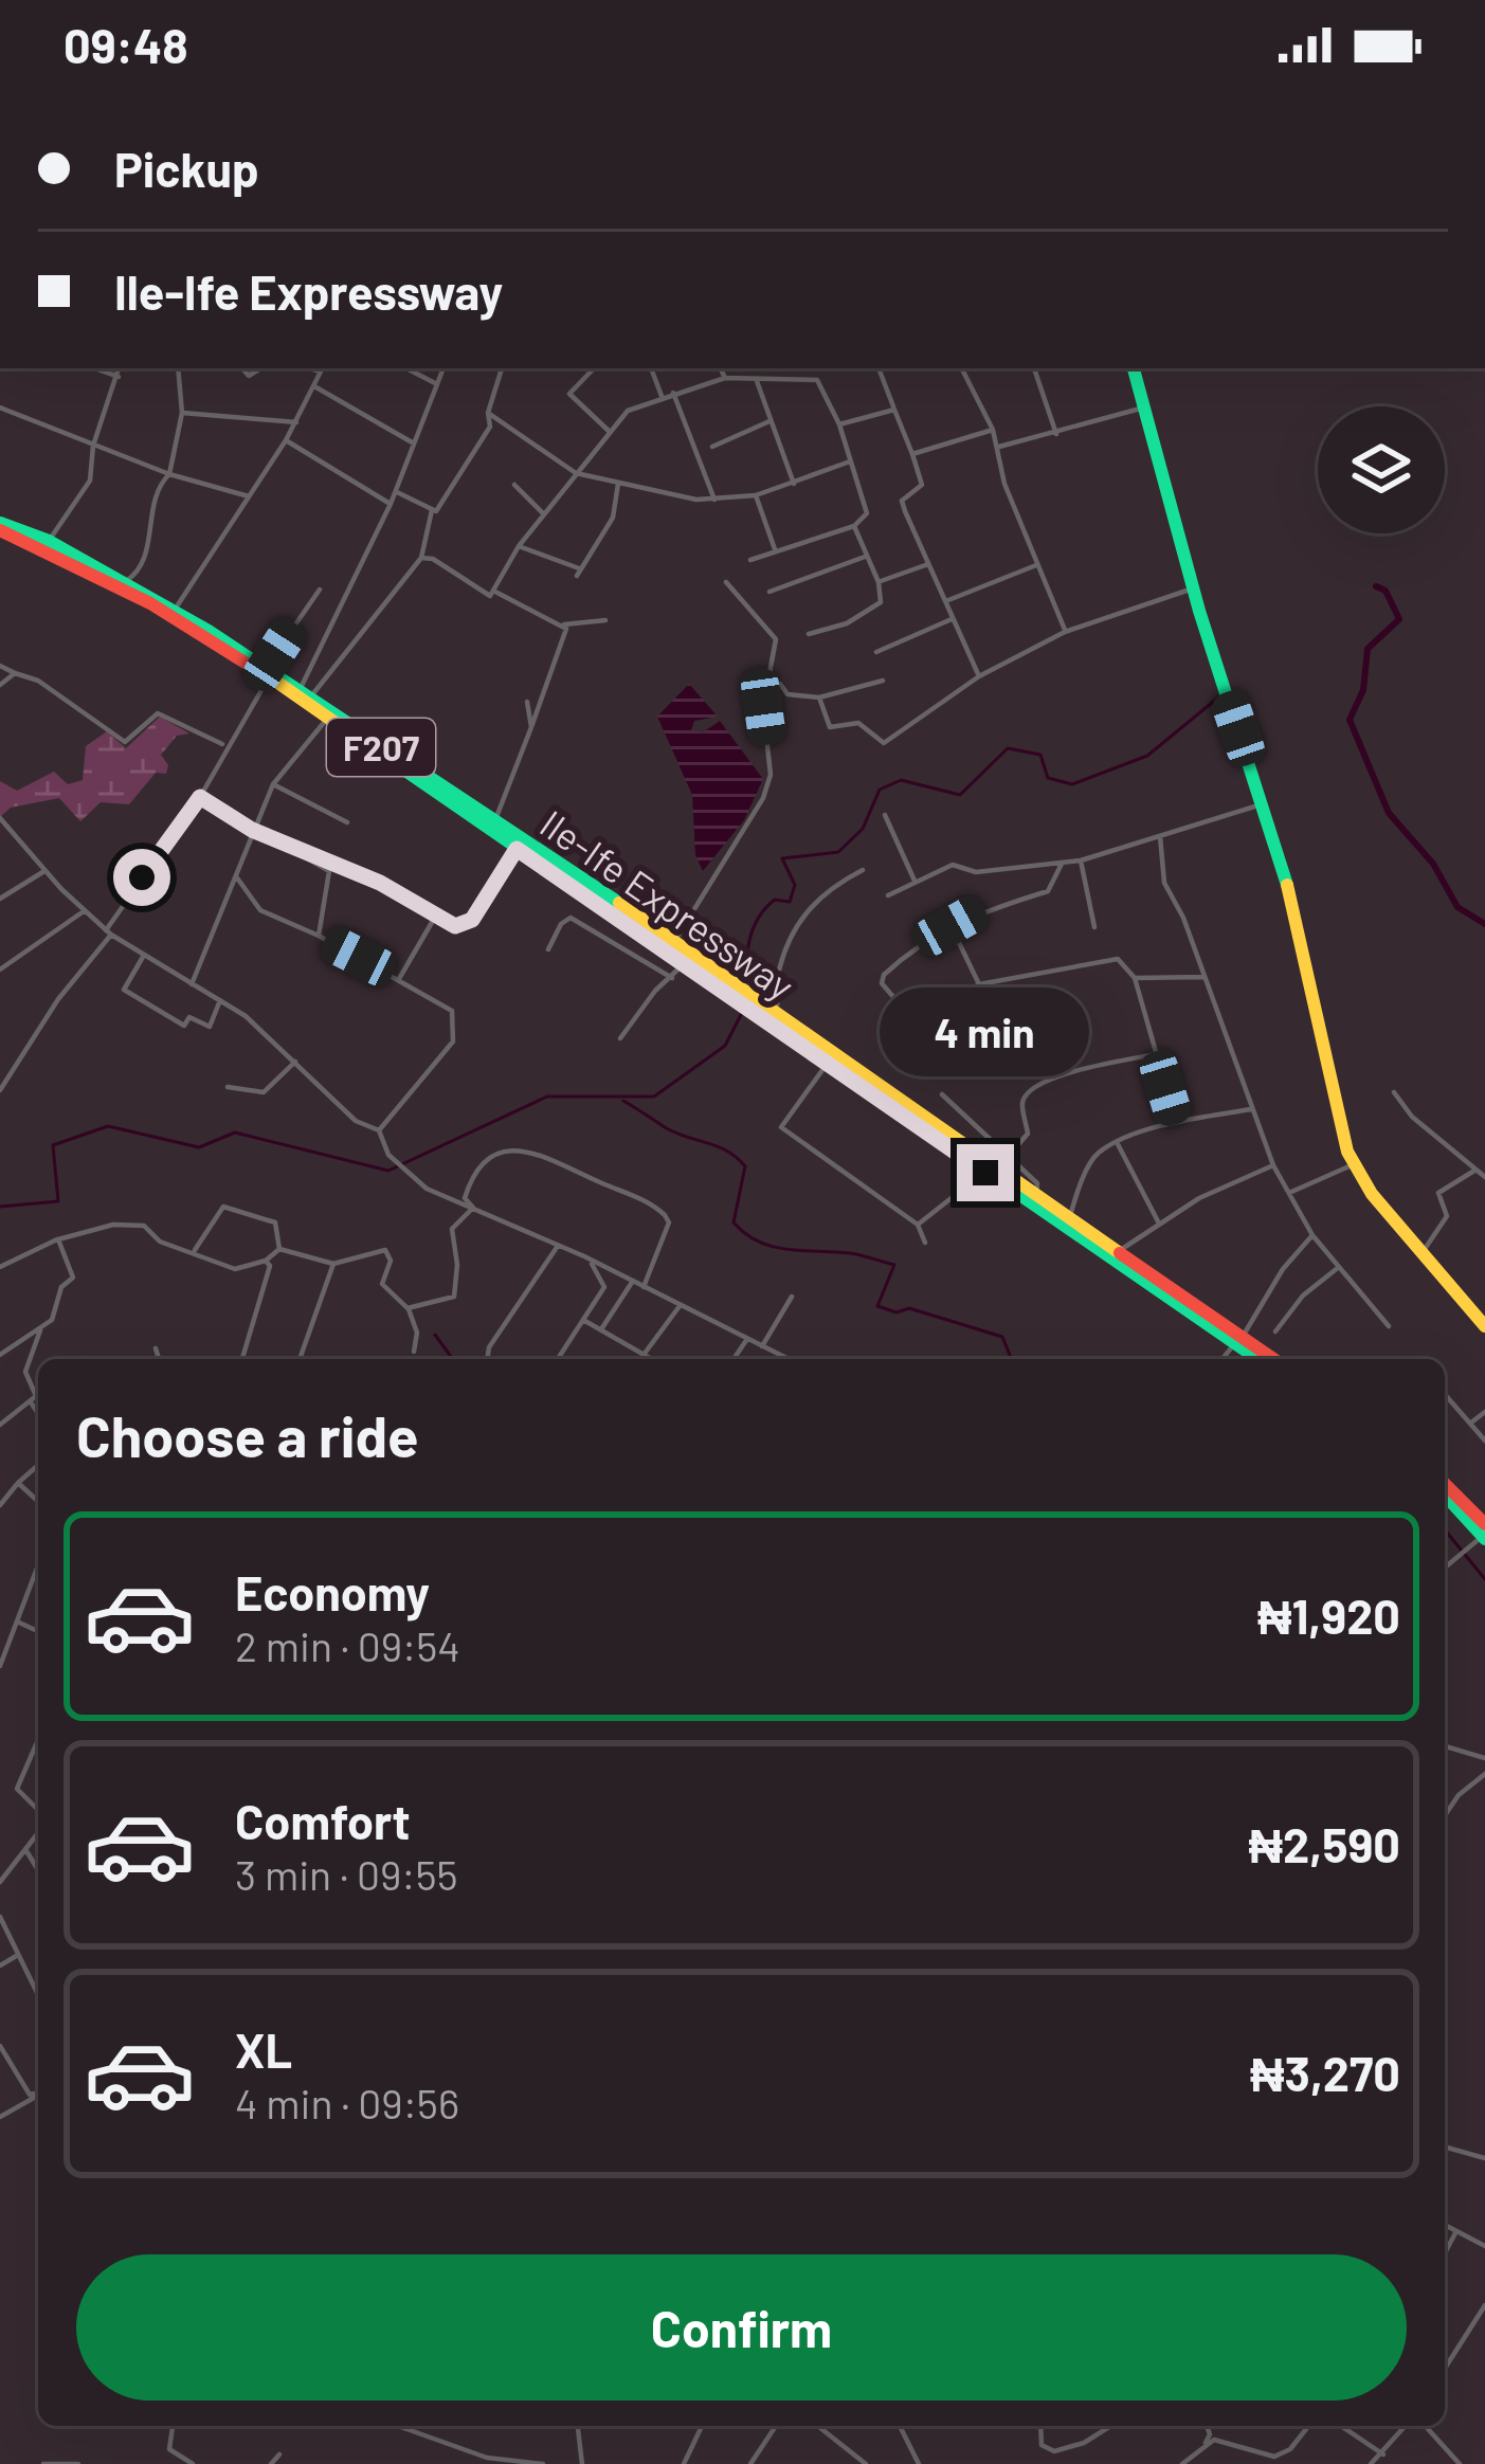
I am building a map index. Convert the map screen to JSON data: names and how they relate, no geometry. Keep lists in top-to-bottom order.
{
  "streets": {
    "main road": ["F207", "Ile-Ife Expressway"]
  },
  "page": {
    "status": "09:48",
    "banner": ["Pickup", "Ile-Ife Expressway"],
    "bubble": "4 min",
    "heading": "Choose a ride",
    "list": [
      {
        "name": "Economy",
        "note": "2 min · 09:54",
        "value": "₦1,920"
      },
      {
        "name": "Comfort",
        "note": "3 min · 09:55",
        "value": "₦2,590"
      },
      {
        "name": "XL",
        "note": "4 min · 09:56",
        "value": "₦3,270"
      }
    ],
    "buttons": "Confirm"
  }
}
